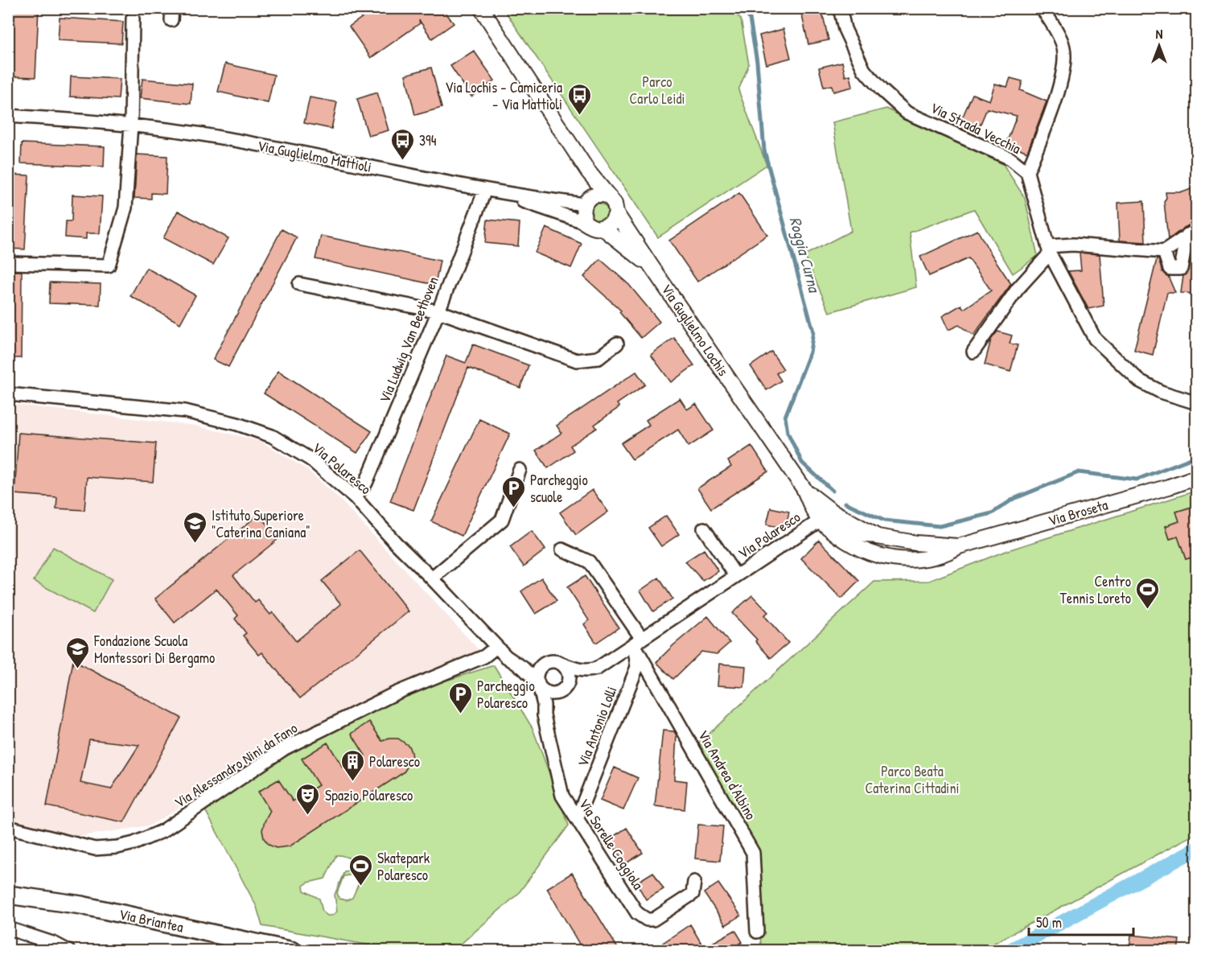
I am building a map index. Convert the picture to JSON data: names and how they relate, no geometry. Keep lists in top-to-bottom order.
{
  "streets": {
    "main road": ["Via Briantea"],
    "street": [
      "Via Strada Vecchia",
      "Via Guglielmo Mattioli",
      "Via Guglielmo Lochis",
      "Via Ludwig Van Beethoven",
      "Via Polaresco",
      "Via Broseta",
      "Via Antonio Lolli",
      "Via Alessandro Nini da Fano",
      "Via Andrea d'Albino",
      "Via Sorelle Coggiola"
    ]
  },
  "crossings": [
    ["Via Guglielmo Mattioli", "Via Guglielmo Lochis"],
    ["Via Guglielmo Mattioli", "Via Ludwig Van Beethoven"],
    ["Via Guglielmo Lochis", "Via Polaresco"],
    ["Via Guglielmo Lochis", "Via Broseta"],
    ["Via Ludwig Van Beethoven", "Via Polaresco"],
    ["Via Polaresco", "Via Broseta"],
    ["Via Polaresco", "Via Antonio Lolli"],
    ["Via Polaresco", "Via Alessandro Nini da Fano"],
    ["Via Polaresco", "Via Andrea d'Albino"],
    ["Via Polaresco", "Via Sorelle Coggiola"],
    ["Via Antonio Lolli", "Via Andrea d'Albino"],
    ["Via Antonio Lolli", "Via Sorelle Coggiola"]
  ],
  "water": ["Roggia Curna"],
  "parks": ["Parco Carlo Leidi", "Parco Beata Caterina Cittadini"],
  "places": {
    "bus stop": ["Via Lochis - Camiceria - Via Mattioli", "394"],
    "parking": ["Parcheggio scuole", "Parcheggio Polaresco"],
    "school or university": ["Istituto Superiore \"Caterina Caniana\"", "Fondazione Scuola Montessori Di Bergamo"],
    "sports": ["Centro Tennis Loreto", "Skatepark Polaresco"],
    "building": ["Polaresco"],
    "theatre": ["Spazio Polaresco"]
  },
  "scale_bar": "50 m",
  "north": "top"
}
